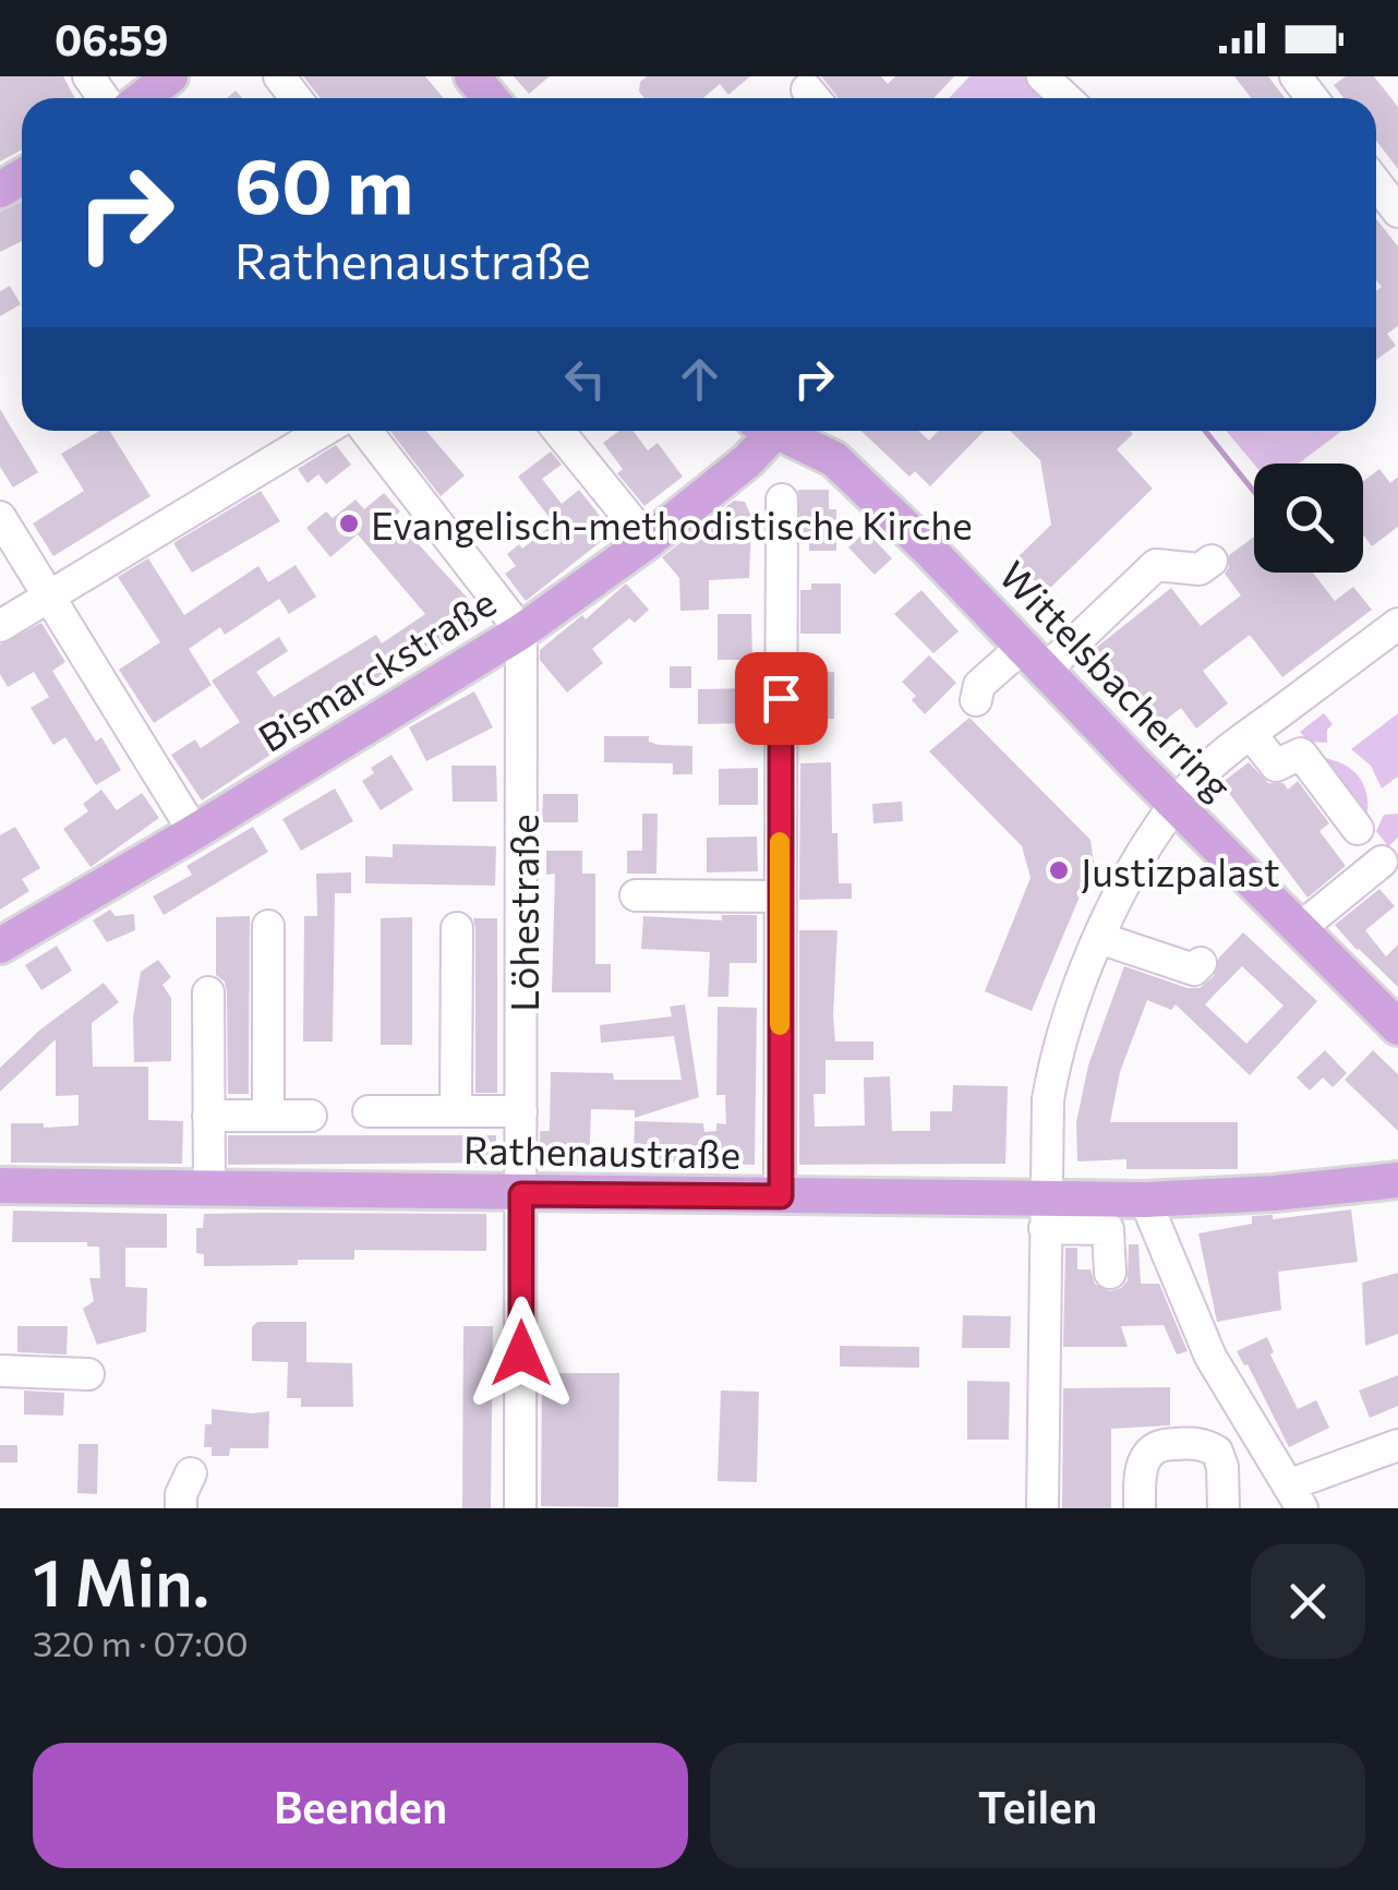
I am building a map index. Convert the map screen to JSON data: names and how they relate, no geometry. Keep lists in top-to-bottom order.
{
  "streets": {
    "main road": ["Bismarckstraße", "Wittelsbacherring", "Rathenaustraße"],
    "street": ["Löhestraße"]
  },
  "crossings": [
    ["Bismarckstraße", "Löhestraße"],
    ["Löhestraße", "Rathenaustraße"]
  ],
  "places": ["Evangelisch-methodistische Kirche", "Justizpalast"],
  "page": {
    "status": "06:59",
    "turn": ["60 m", "Rathenaustraße"],
    "heading": ["1 Min.", "320 m · 07:00"],
    "buttons": ["Beenden", "Teilen"]
  }
}
